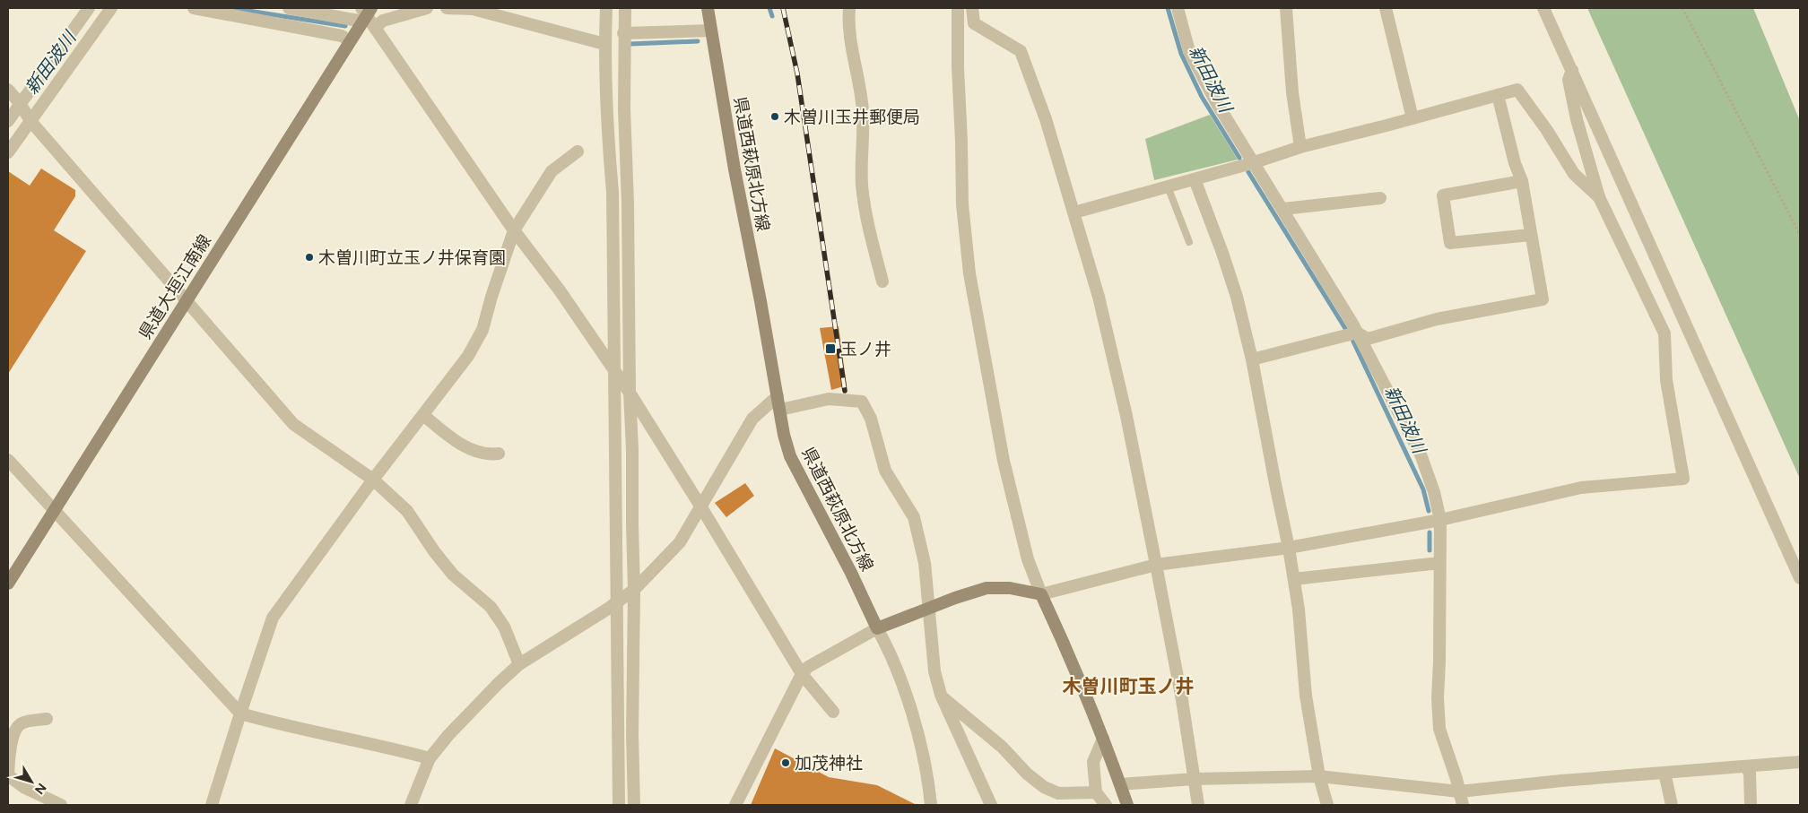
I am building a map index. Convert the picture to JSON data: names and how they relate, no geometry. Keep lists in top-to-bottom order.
{
  "streets": {
    "main road": ["県道西萩原北方線", "県道大垣江南線"]
  },
  "districts": ["木曽川町玉ノ井"],
  "water": ["新田波川"],
  "places": {
    "other": ["木曽川玉井郵便局", "木曽川町立玉ノ井保育園", "加茂神社"],
    "transit": ["玉ノ井"]
  },
  "north": "bottom right"
}
